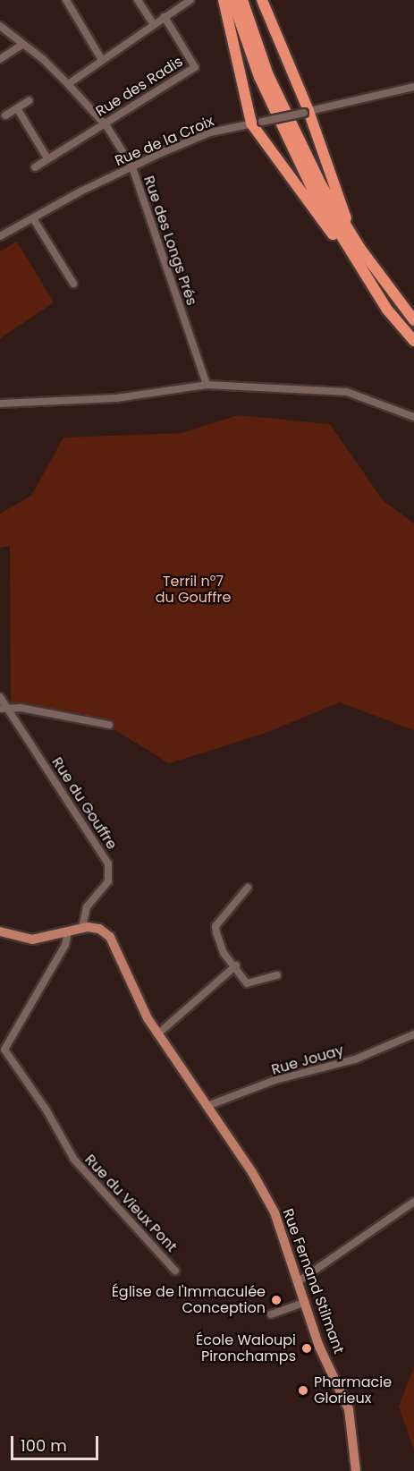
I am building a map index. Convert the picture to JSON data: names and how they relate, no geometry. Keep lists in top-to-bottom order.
{
  "streets": {
    "main road": ["Rue Fernand Stilmant"],
    "street": [
      "Rue des Radis",
      "Rue de la Croix",
      "Rue des Longs Prés",
      "Rue du Gouffre",
      "Rue Jouay",
      "Rue du Vieux Pont"
    ]
  },
  "crossings": [
    ["Rue des Radis", "Rue des Longs Prés"],
    ["Rue de la Croix", "Rue des Longs Prés"],
    ["Rue du Gouffre", "Rue Fernand Stilmant"],
    ["Rue Jouay", "Rue Fernand Stilmant"]
  ],
  "parks": ["Terril n°7 du Gouffre"],
  "places": ["Église de l'Immaculée Conception", "École Waloupi Pironchamps", "Pharmacie Glorieux"],
  "scale_bar": "100 m"
}
